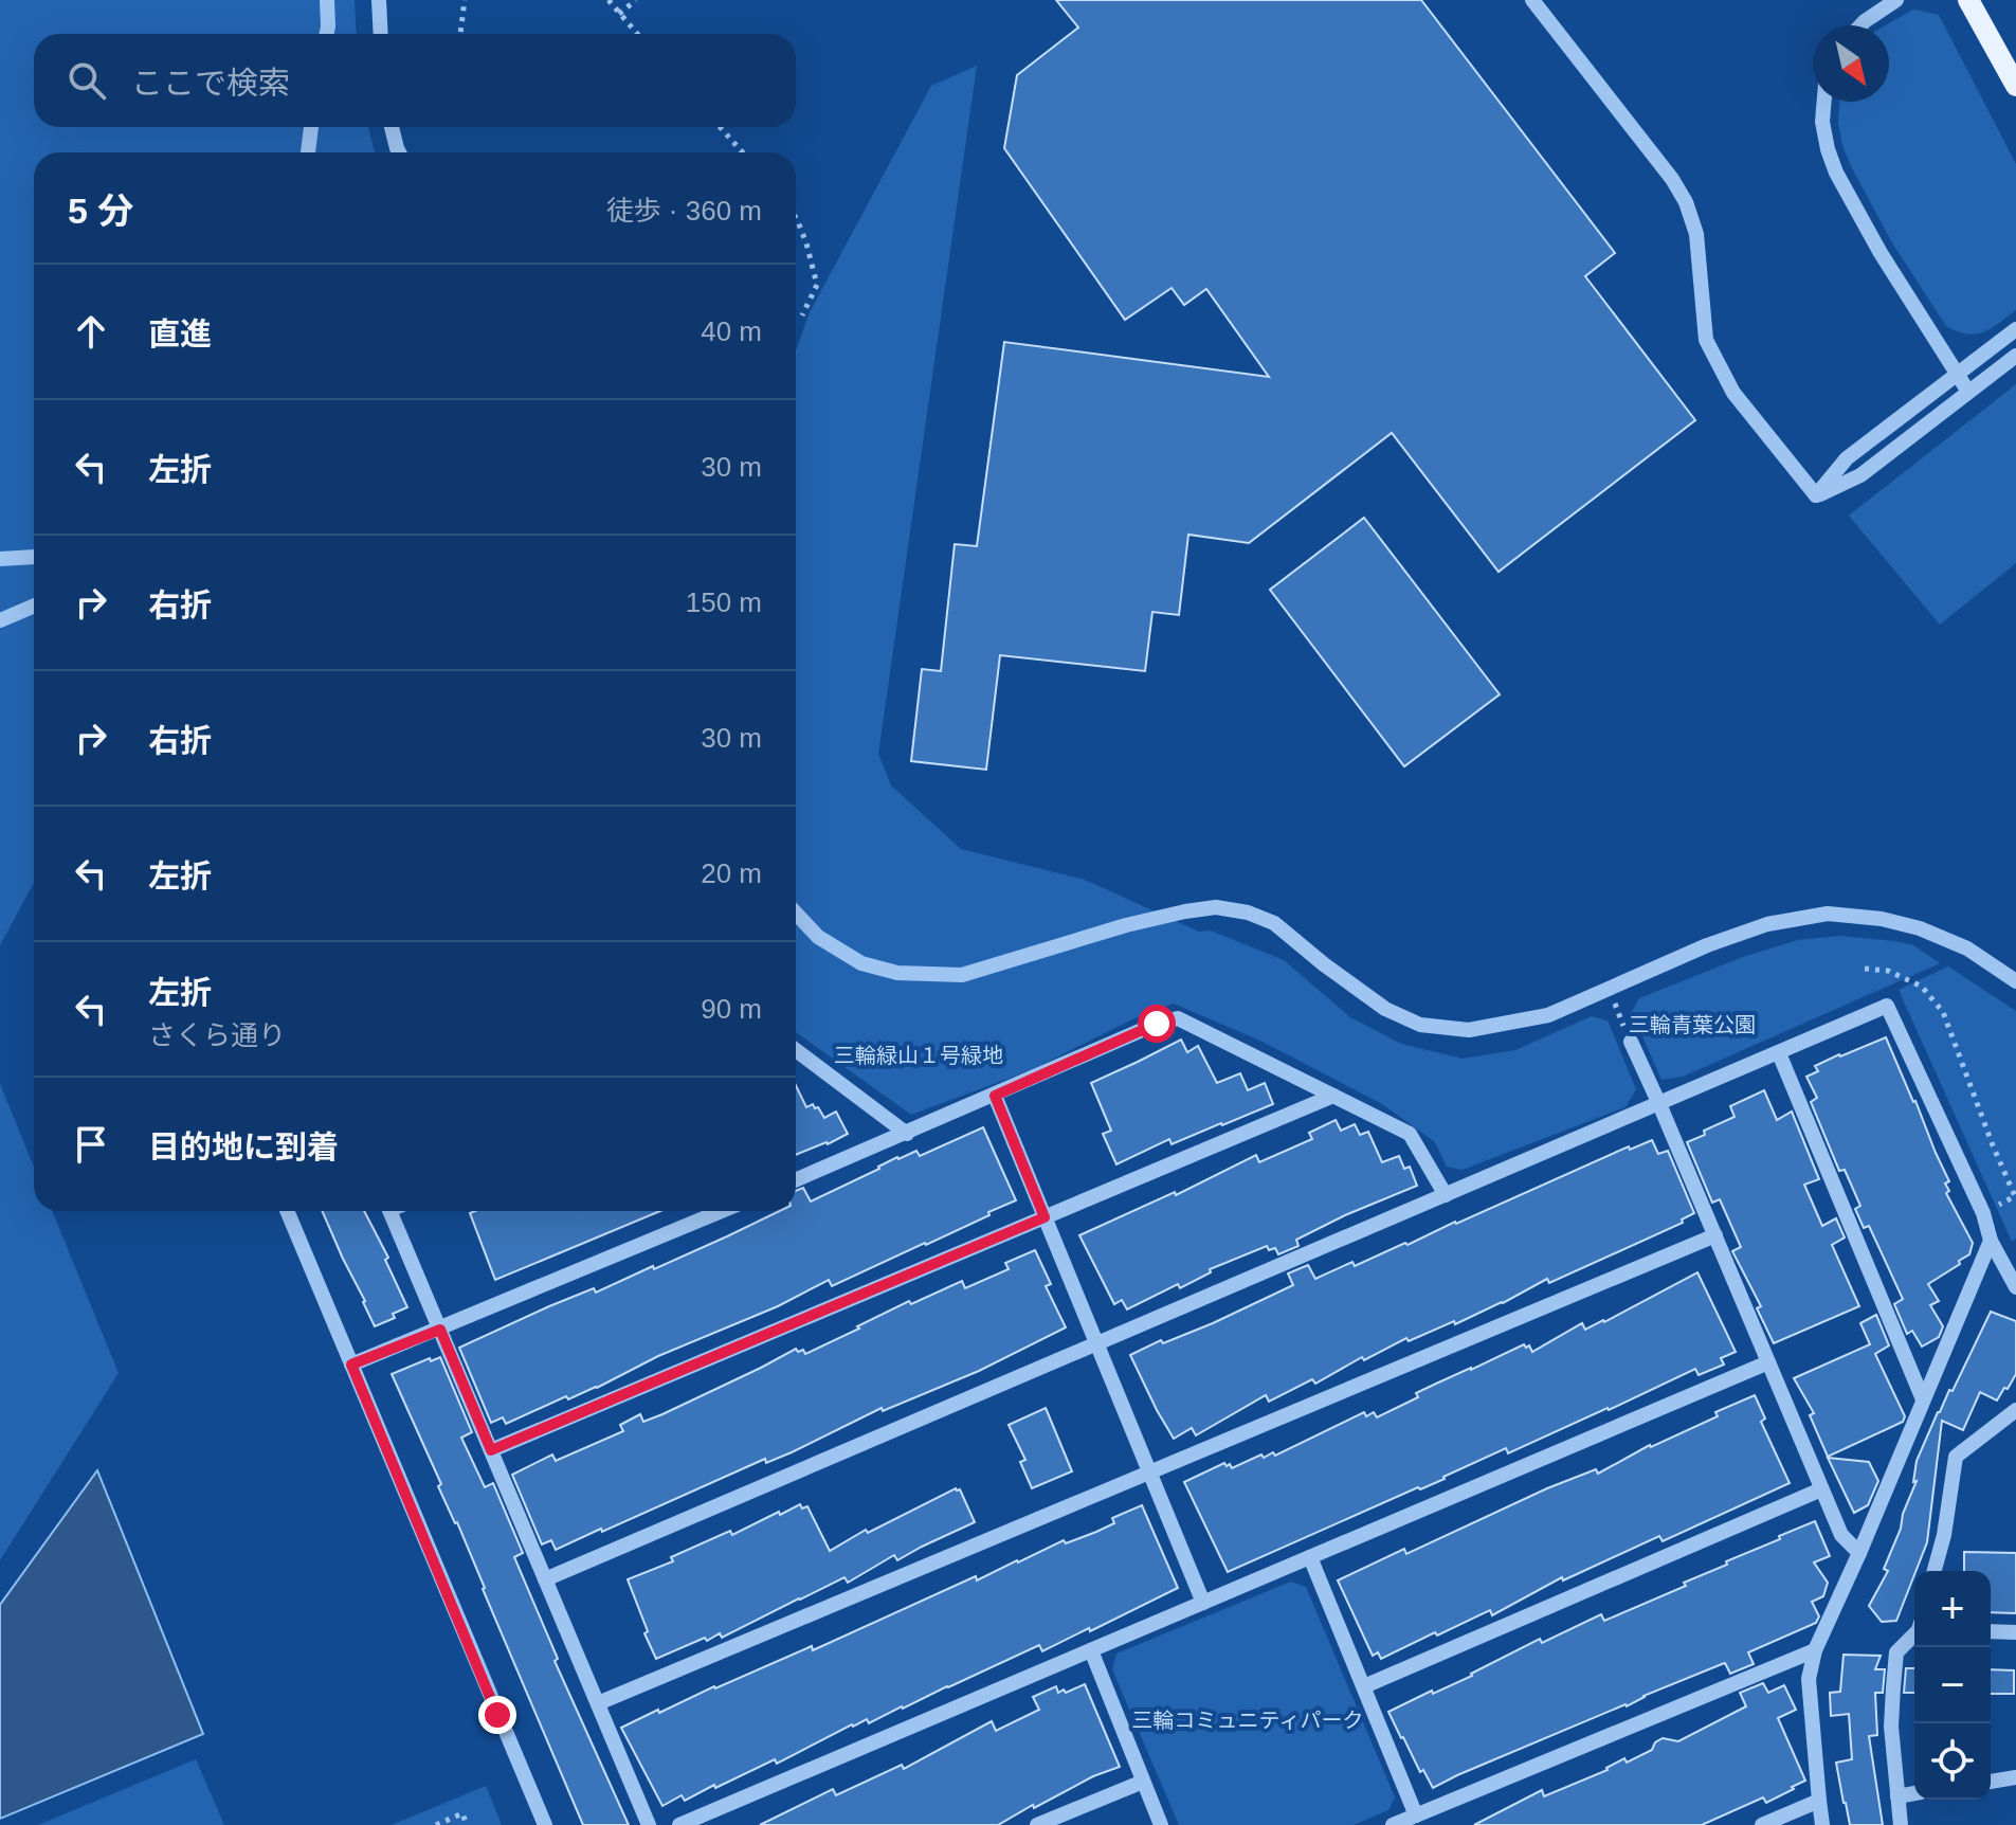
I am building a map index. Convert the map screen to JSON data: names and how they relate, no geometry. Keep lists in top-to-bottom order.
{
  "parks": ["三輪青葉公園", "三輪緑山１号緑地", "三輪コミュニティパーク"],
  "north": "bottom right",
  "page": {
    "search": "ここで検索",
    "heading": ["5 分", "徒歩 · 360 m"],
    "list": [
      ["直進", "40 m"],
      ["左折", "30 m"],
      ["右折", "150 m"],
      ["右折", "30 m"],
      ["左折", "20 m"],
      ["左折", "さくら通り", "90 m"],
      "目的地に到着"
    ],
    "map_buttons": ["+", "−"]
  }
}
